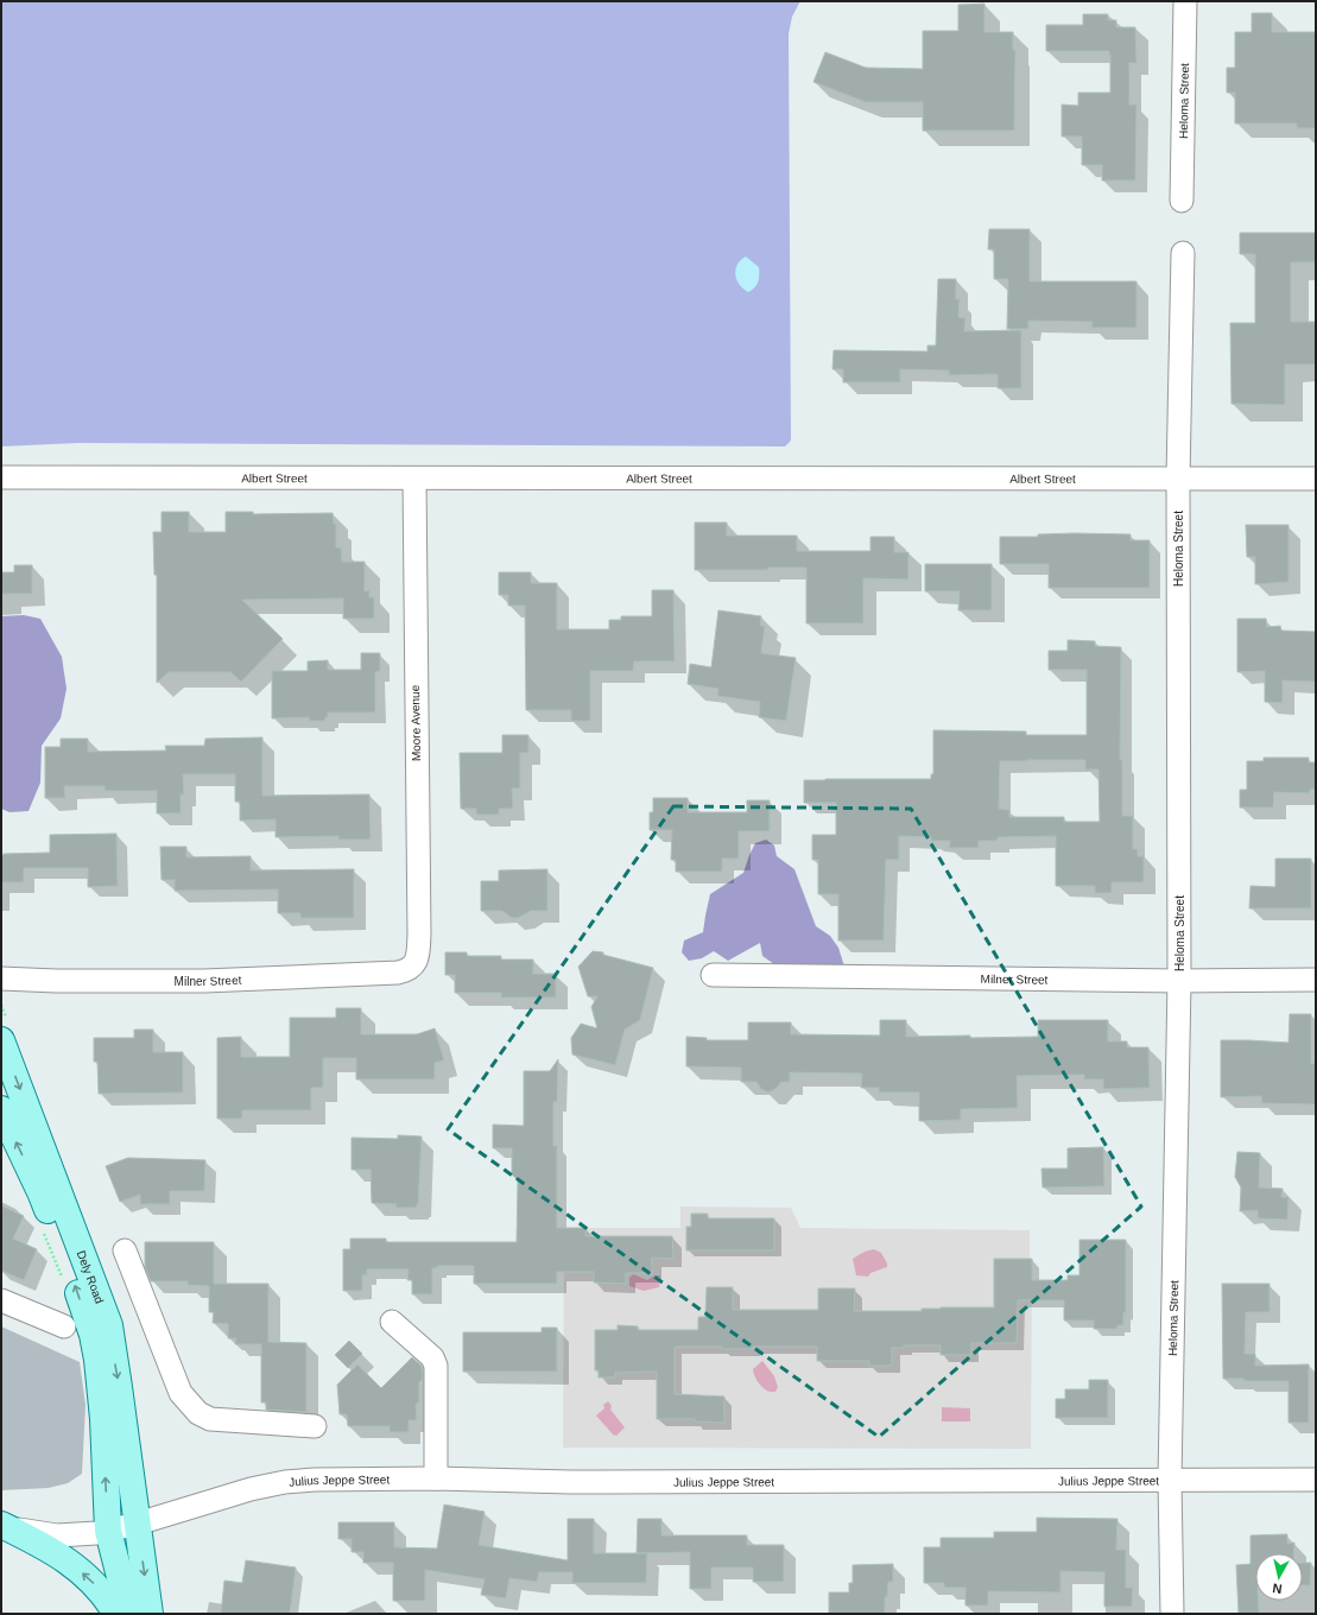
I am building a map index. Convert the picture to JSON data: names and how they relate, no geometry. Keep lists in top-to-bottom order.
{
  "streets": {
    "main road": ["Dely Road"],
    "street": [
      "Heloma Street",
      "Albert Street",
      "Moore Avenue",
      "Milner Street",
      "Julius Jeppe Street"
    ]
  },
  "crossings": [
    ["Heloma Street", "Albert Street"],
    ["Heloma Street", "Milner Street"],
    ["Heloma Street", "Julius Jeppe Street"],
    ["Albert Street", "Moore Avenue"],
    ["Moore Avenue", "Milner Street"],
    ["Dely Road", "Julius Jeppe Street"]
  ],
  "north": "bottom"
}
